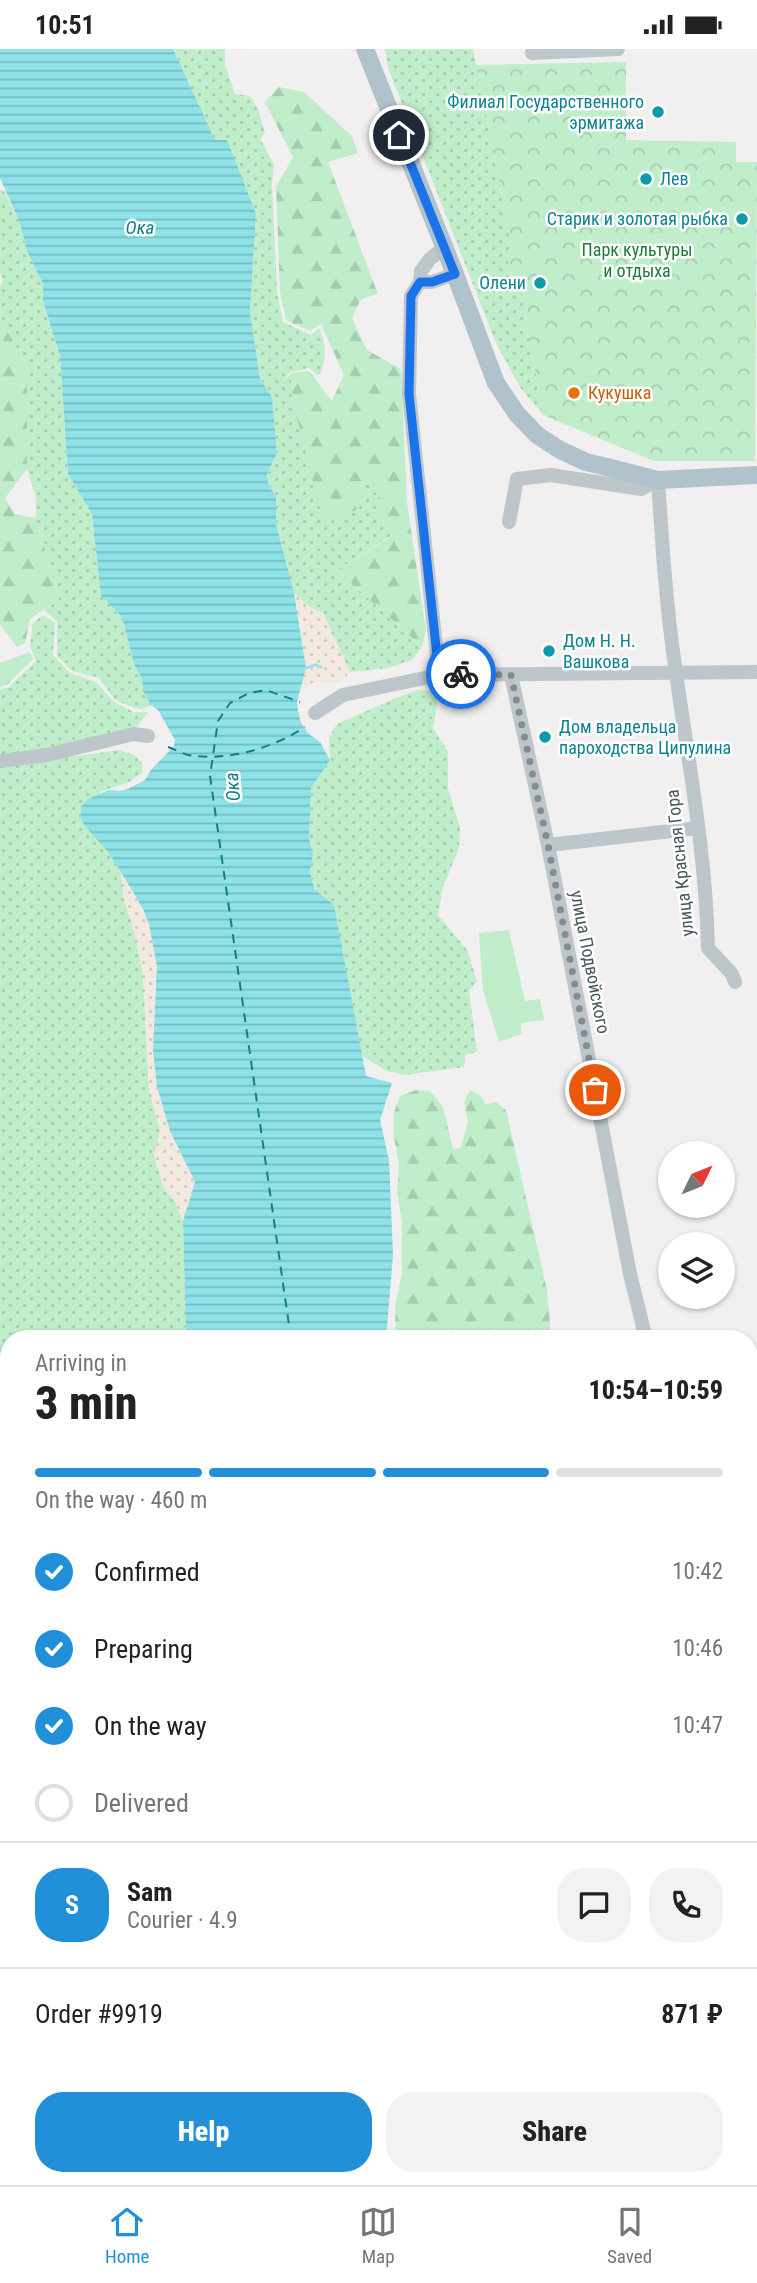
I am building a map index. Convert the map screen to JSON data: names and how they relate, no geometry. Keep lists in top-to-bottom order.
{
  "streets": {
    "street": ["улица Красная Гора", "улица Подвойского"]
  },
  "water": ["Ока"],
  "parks": ["Парк культуры и отдыха"],
  "places": [
    "Филиал Государственного эрмитажа",
    "Лев",
    "Старик и золотая рыбка",
    "Олени",
    "Кукушка",
    "Дом Н. Н. Вашкова",
    "Дом владельца пароходства Ципулина"
  ],
  "north": "top right",
  "page": {
    "status": "10:51",
    "heading": ["3 min", "Arriving in", "10:54–10:59"],
    "panel": [
      "Sam",
      "Courier · 4.9",
      "Order #9919",
      "871 ₽"
    ],
    "bar": "On the way · 460 m",
    "list": [
      ["Confirmed", "10:42"],
      ["Preparing", "10:46"],
      ["On the way", "10:47"],
      "Delivered"
    ],
    "round": "S",
    "buttons": ["Help", "Share"],
    "tabs": ["Home", "Map", "Saved"]
  }
}
